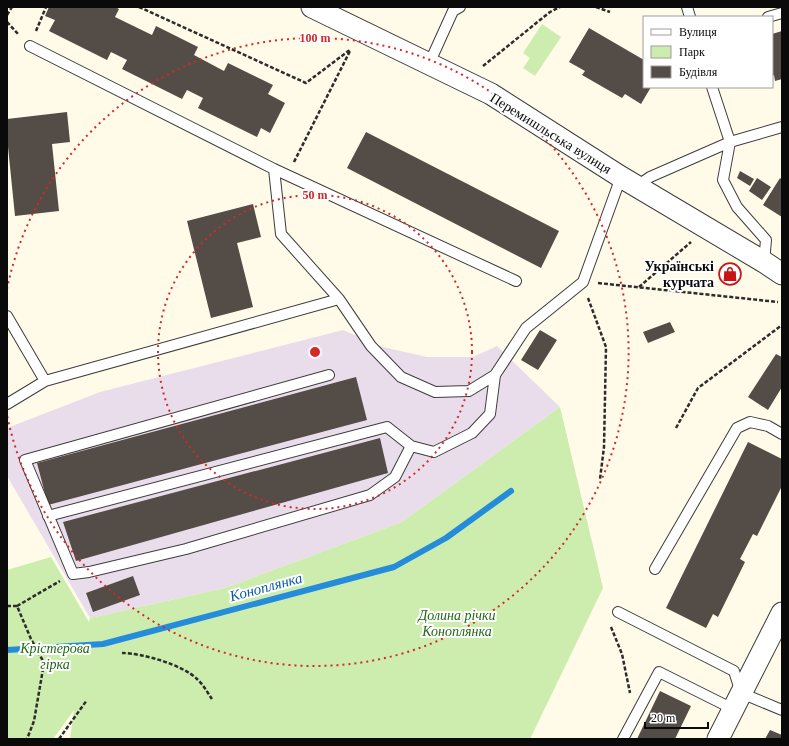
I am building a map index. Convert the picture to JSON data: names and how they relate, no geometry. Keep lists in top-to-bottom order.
{
  "streets": {
    "street": ["Перемишльська вулиця"]
  },
  "water": ["Коноплянка"],
  "parks": ["Долина річки Коноплянка", "Крістерова гірка"],
  "places": {
    "shop": ["Українські курчата"]
  },
  "legend": ["Вулиця", "Парк", "Будівля"],
  "scale_bar": "20 m",
  "rings": ["100 m", "50 m"]
}
